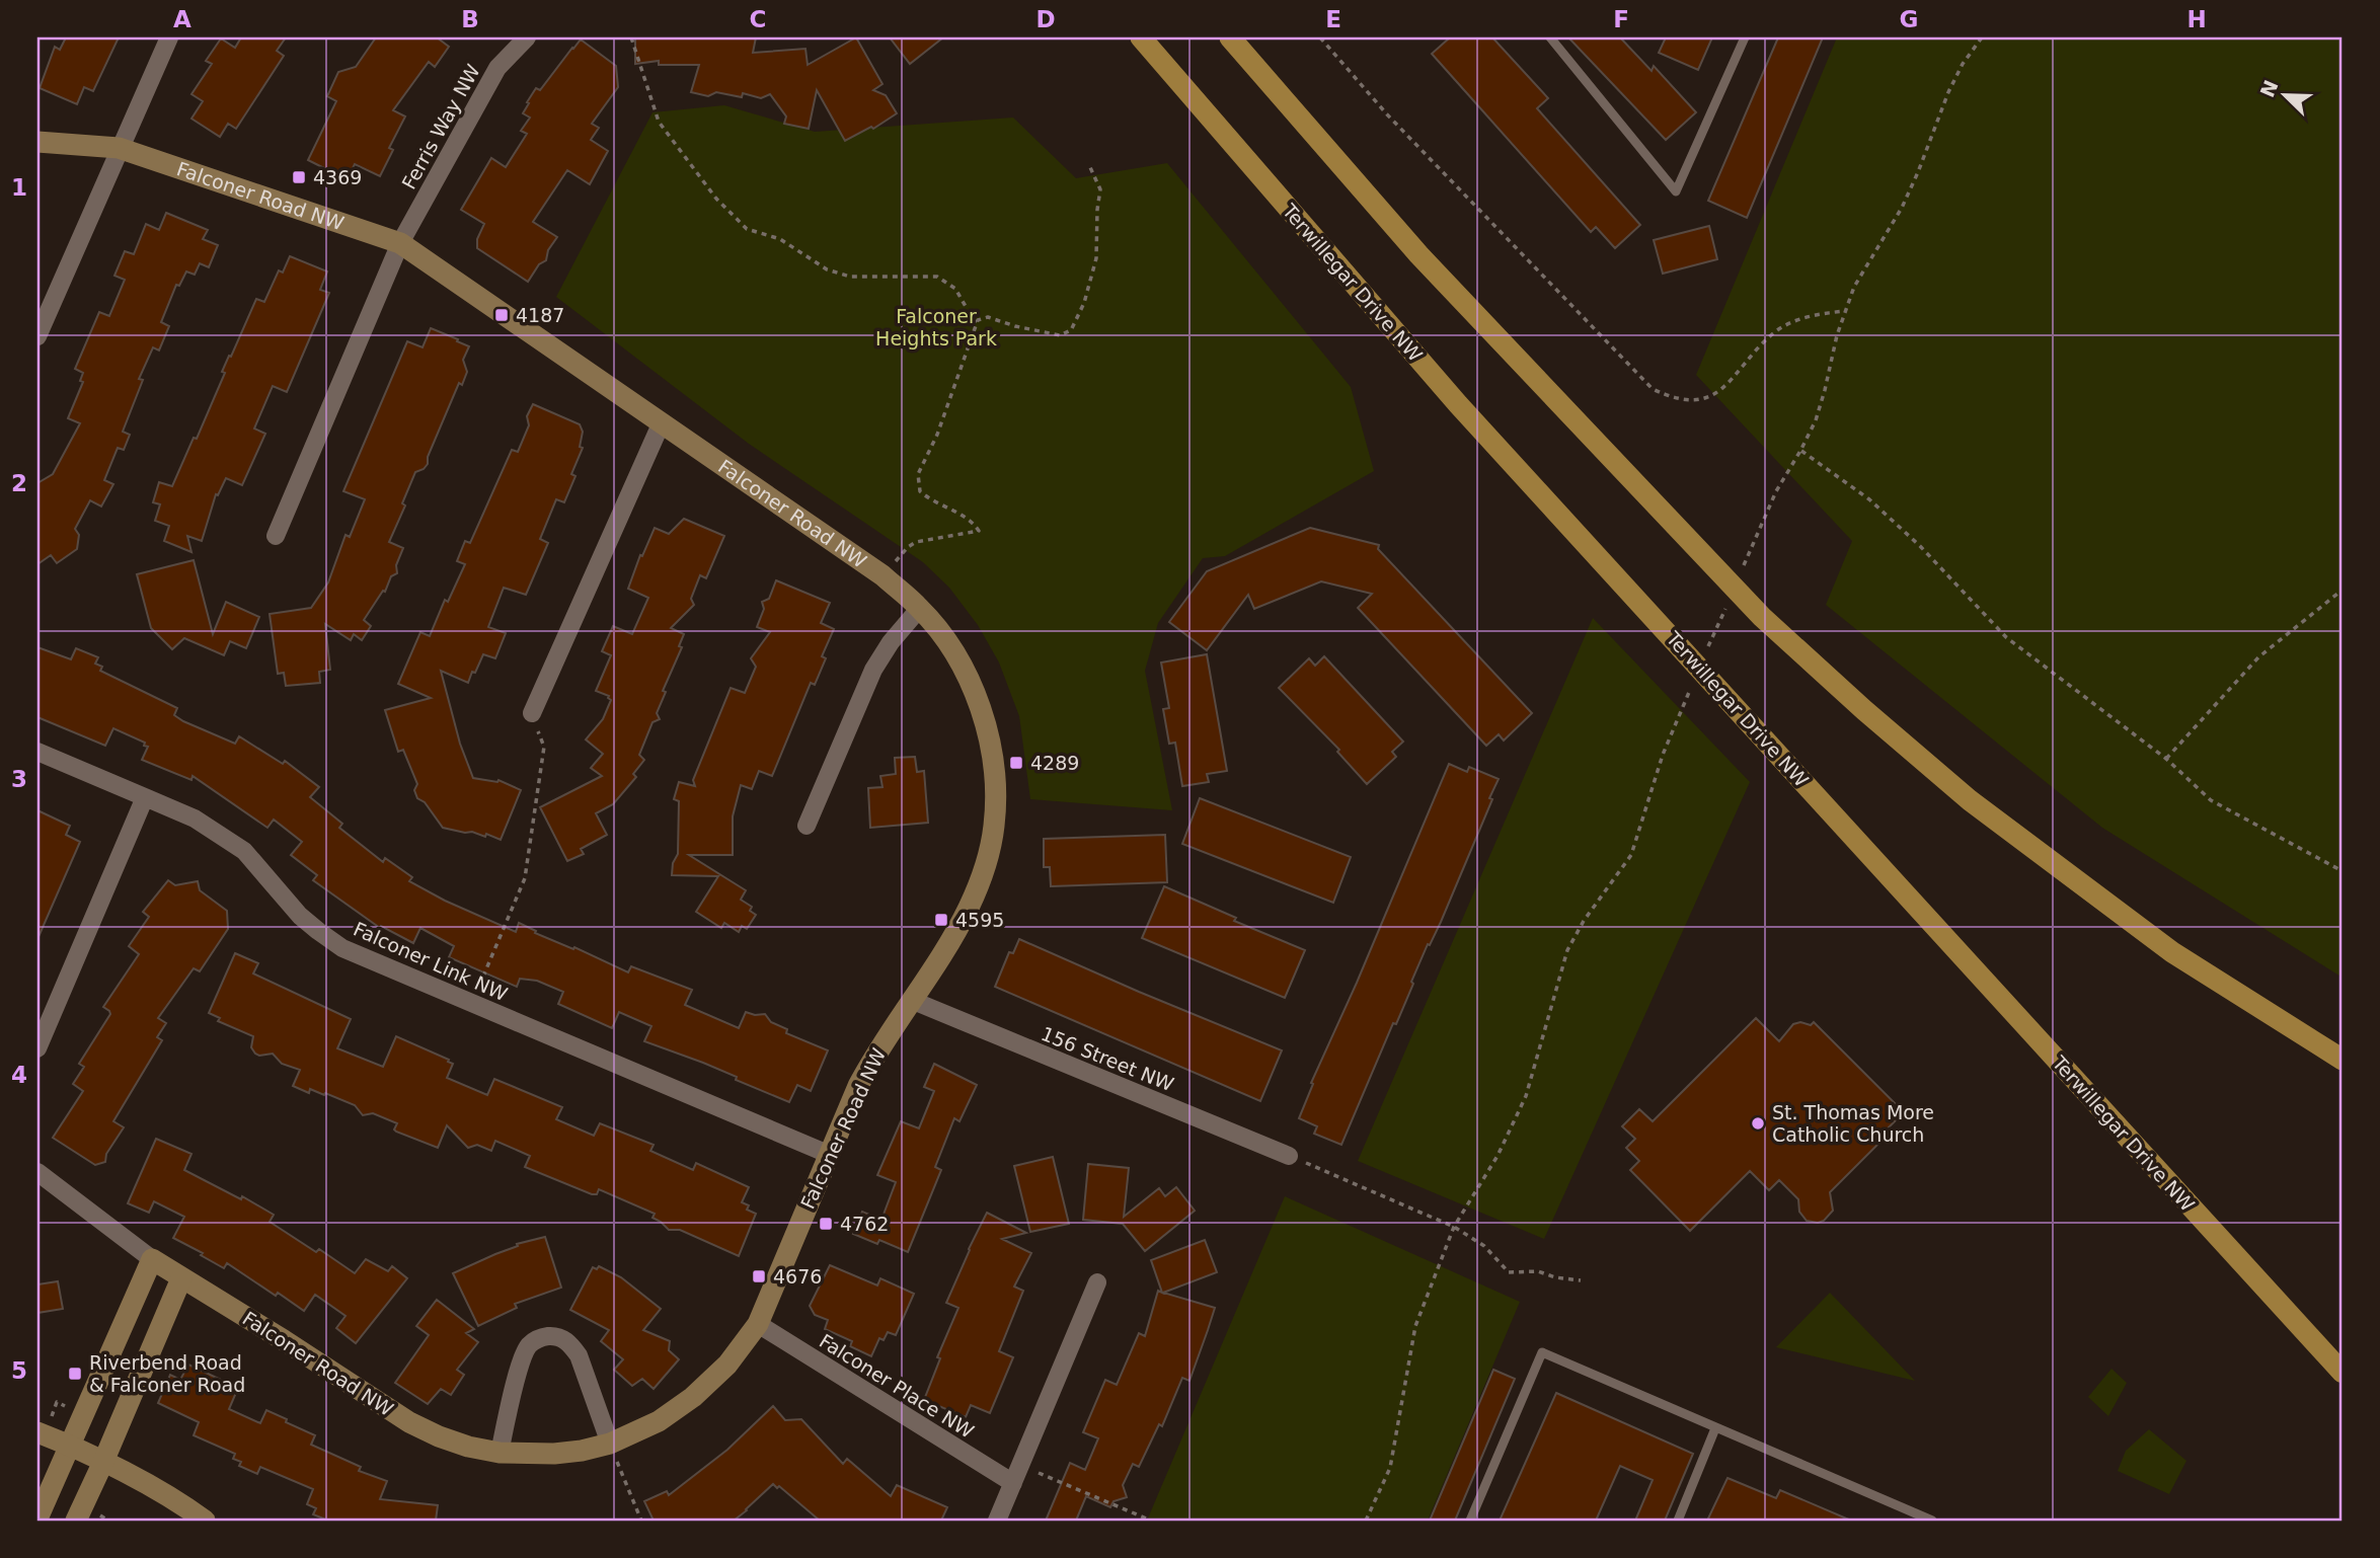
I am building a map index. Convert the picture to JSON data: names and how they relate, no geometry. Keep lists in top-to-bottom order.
{
  "streets": {
    "main road": ["Terwillegar Drive NW"],
    "street": [
      "Ferris Way NW",
      "Falconer Road NW",
      "Falconer Link NW",
      "156 Street NW",
      "Falconer Place NW"
    ]
  },
  "crossings": [
    ["Ferris Way NW", "Falconer Road NW"],
    ["Falconer Road NW", "Falconer Link NW"],
    ["Falconer Road NW", "156 Street NW"],
    ["Falconer Road NW", "Falconer Place NW"]
  ],
  "parks": ["Falconer Heights Park"],
  "places": {
    "transit": [
      "4369",
      "4187",
      "4289",
      "4595",
      "4762",
      "4676",
      "Riverbend Road & Falconer Road"
    ],
    "other": ["St. Thomas More Catholic Church"]
  },
  "north": "top left",
  "grid": {
    "columns": [
      "A",
      "B",
      "C",
      "D",
      "E",
      "F",
      "G",
      "H"
    ],
    "rows": [
      "1",
      "2",
      "3",
      "4",
      "5"
    ]
  }
}
